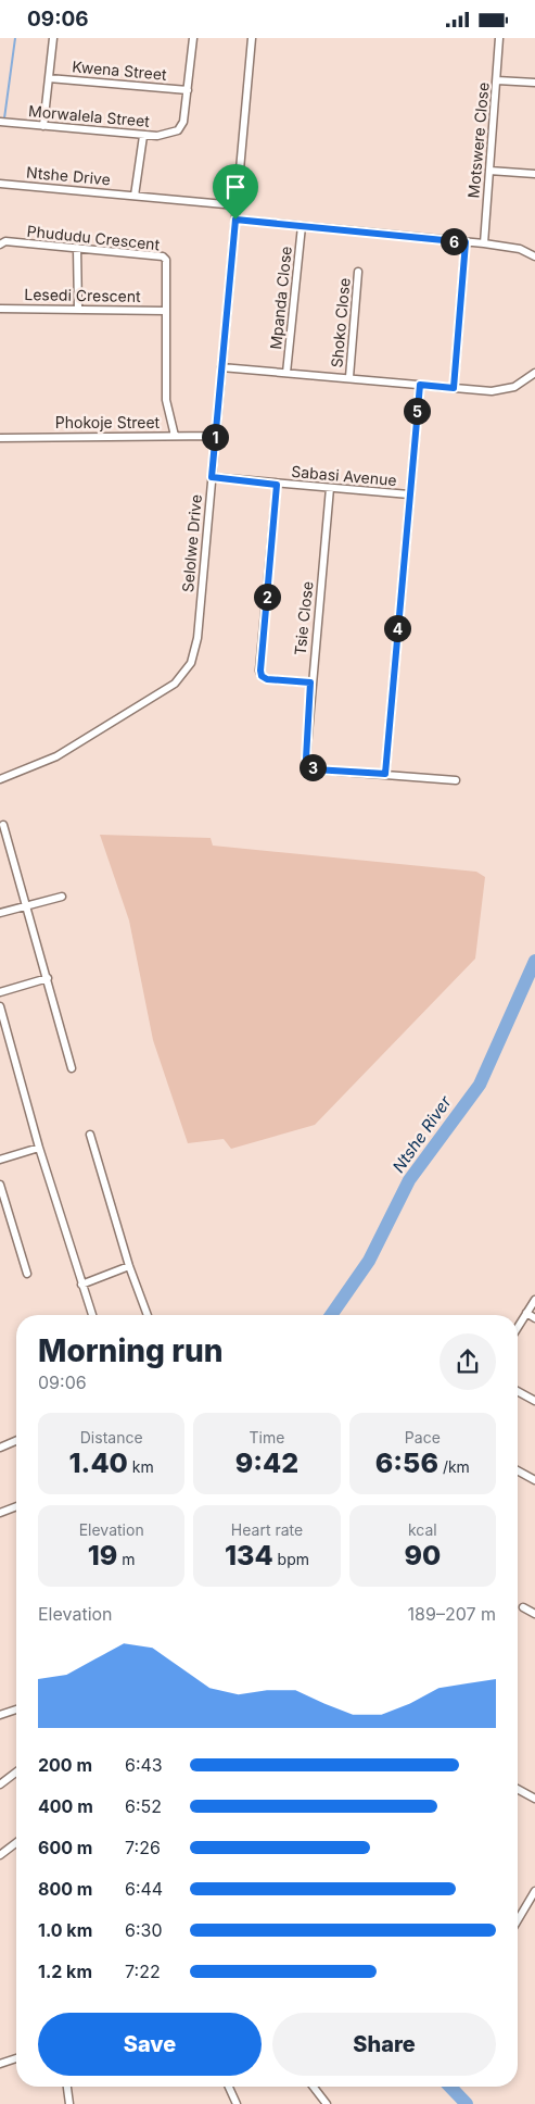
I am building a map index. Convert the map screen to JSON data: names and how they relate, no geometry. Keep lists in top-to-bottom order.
{
  "streets": {
    "street": [
      "Kwena Street",
      "Morwalela Street",
      "Motswere Close",
      "Ntshe Drive",
      "Phududu Crescent",
      "Lesedi Crescent",
      "Mpanda Close",
      "Shoko Close",
      "Phokoje Street",
      "Sabasi Avenue",
      "Selolwe Drive",
      "Tsie Close"
    ]
  },
  "crossings": [
    ["Kwena Street", "Morwalela Street"],
    ["Ntshe Drive", "Selolwe Drive"],
    ["Phududu Crescent", "Lesedi Crescent"],
    ["Phokoje Street", "Selolwe Drive"],
    ["Sabasi Avenue", "Selolwe Drive"],
    ["Sabasi Avenue", "Tsie Close"]
  ],
  "water": ["Ntshe River"],
  "page": {
    "status": "09:06",
    "pins": [
      "6",
      "5",
      "1",
      "2",
      "4",
      "3"
    ],
    "heading": ["Morning run", "09:06"],
    "stats": [
      ["Distance", "1.40 km"],
      ["Time", "9:42"],
      ["Pace", "6:56 /km"],
      ["Elevation", "19 m"],
      ["Heart rate", "134 bpm"],
      ["kcal", "90"]
    ],
    "chart": ["Elevation", "189–207 m"],
    "list": [
      {
        "name": "200 m",
        "note": "6:43"
      },
      {
        "name": "400 m",
        "note": "6:52"
      },
      {
        "name": "600 m",
        "note": "7:26"
      },
      {
        "name": "800 m",
        "note": "6:44"
      },
      {
        "name": "1.0 km",
        "note": "6:30"
      },
      {
        "name": "1.2 km",
        "note": "7:22"
      }
    ],
    "buttons": ["Save", "Share"]
  }
}
